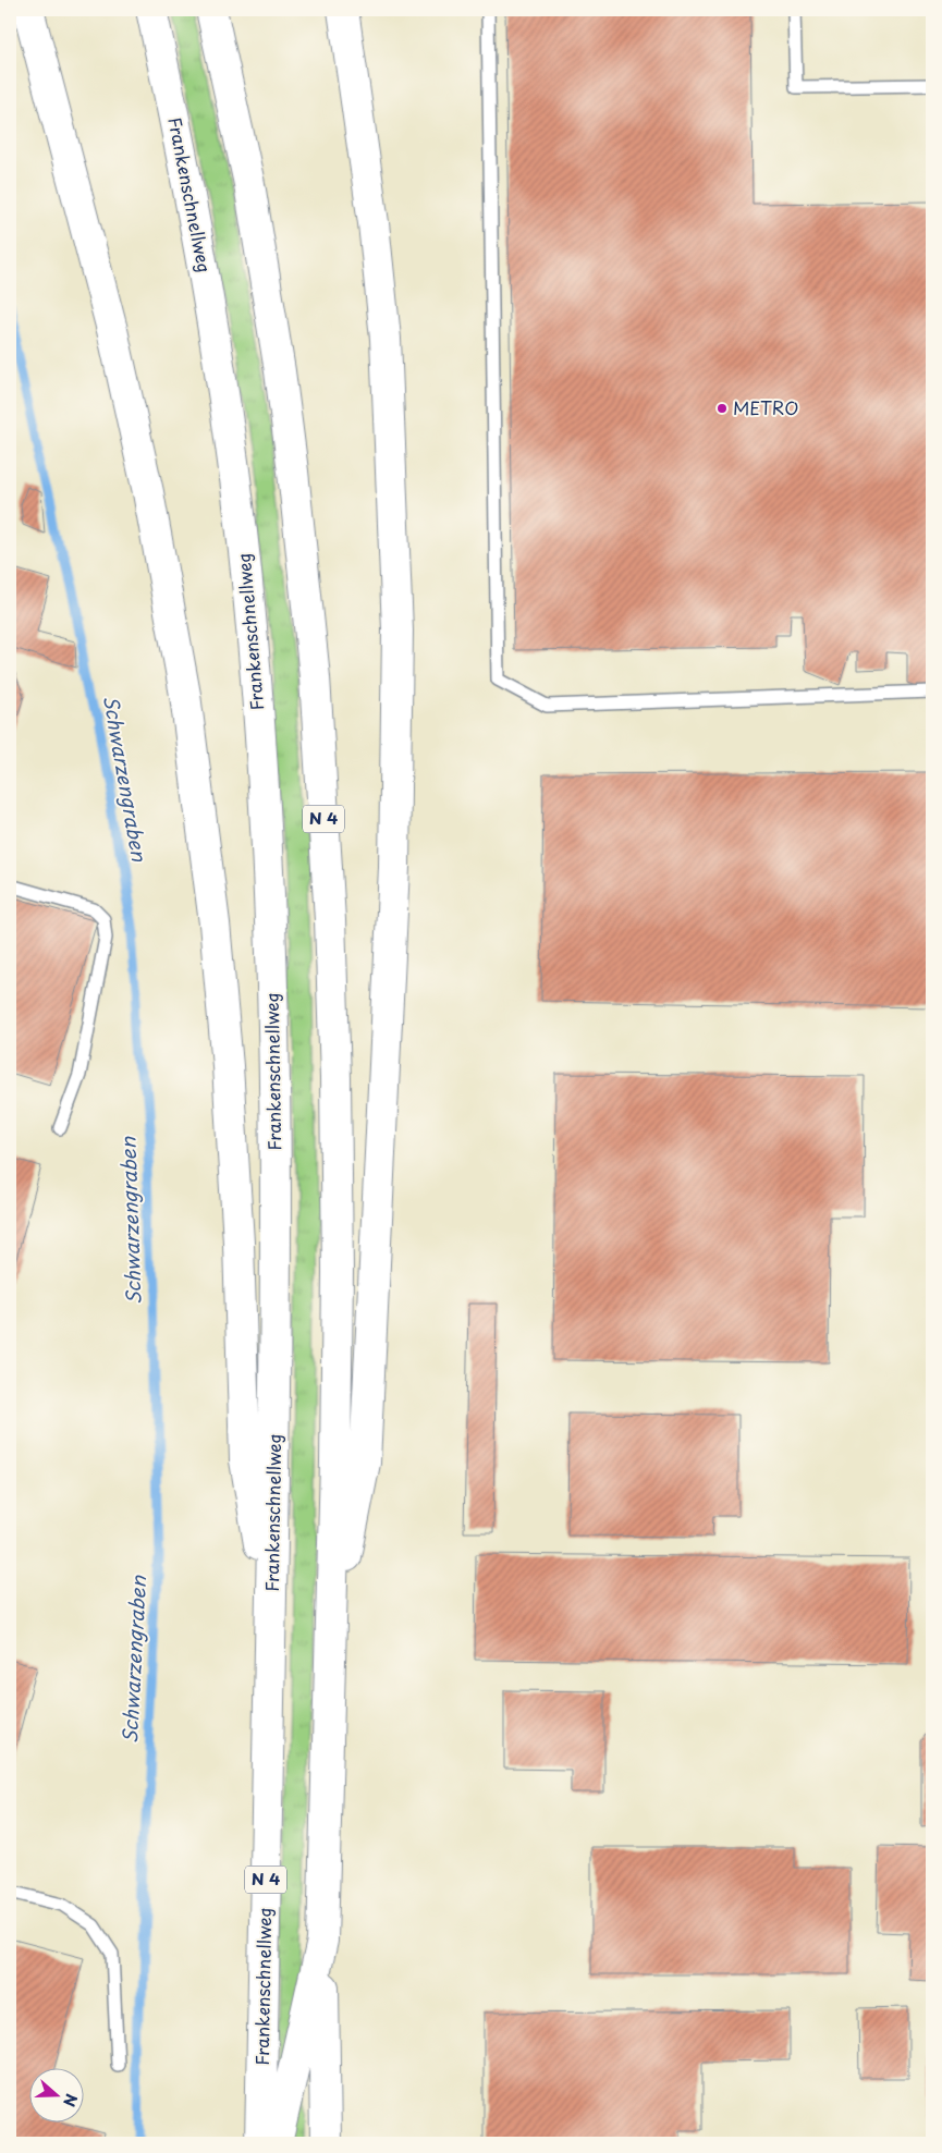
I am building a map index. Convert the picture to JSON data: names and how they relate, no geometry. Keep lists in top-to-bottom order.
{
  "streets": {
    "highway": ["Frankenschnellweg", "N 4"]
  },
  "water": ["Schwarzengraben"],
  "places": ["METRO"],
  "north": "right"
}
